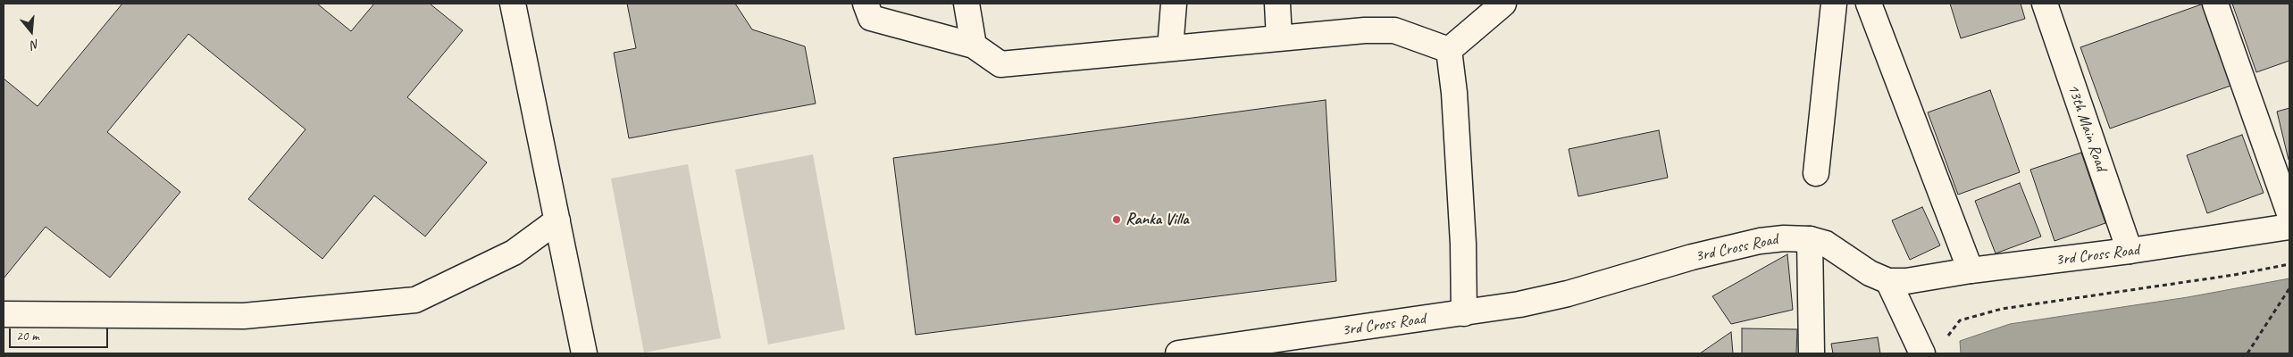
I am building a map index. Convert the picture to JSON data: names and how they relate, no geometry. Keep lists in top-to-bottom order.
{
  "streets": {
    "street": ["13th Main Road", "3rd Cross Road"]
  },
  "crossings": [
    ["13th Main Road", "3rd Cross Road"]
  ],
  "places": ["Ranka Villa"],
  "scale_bar": "20 m",
  "north": "bottom"
}
